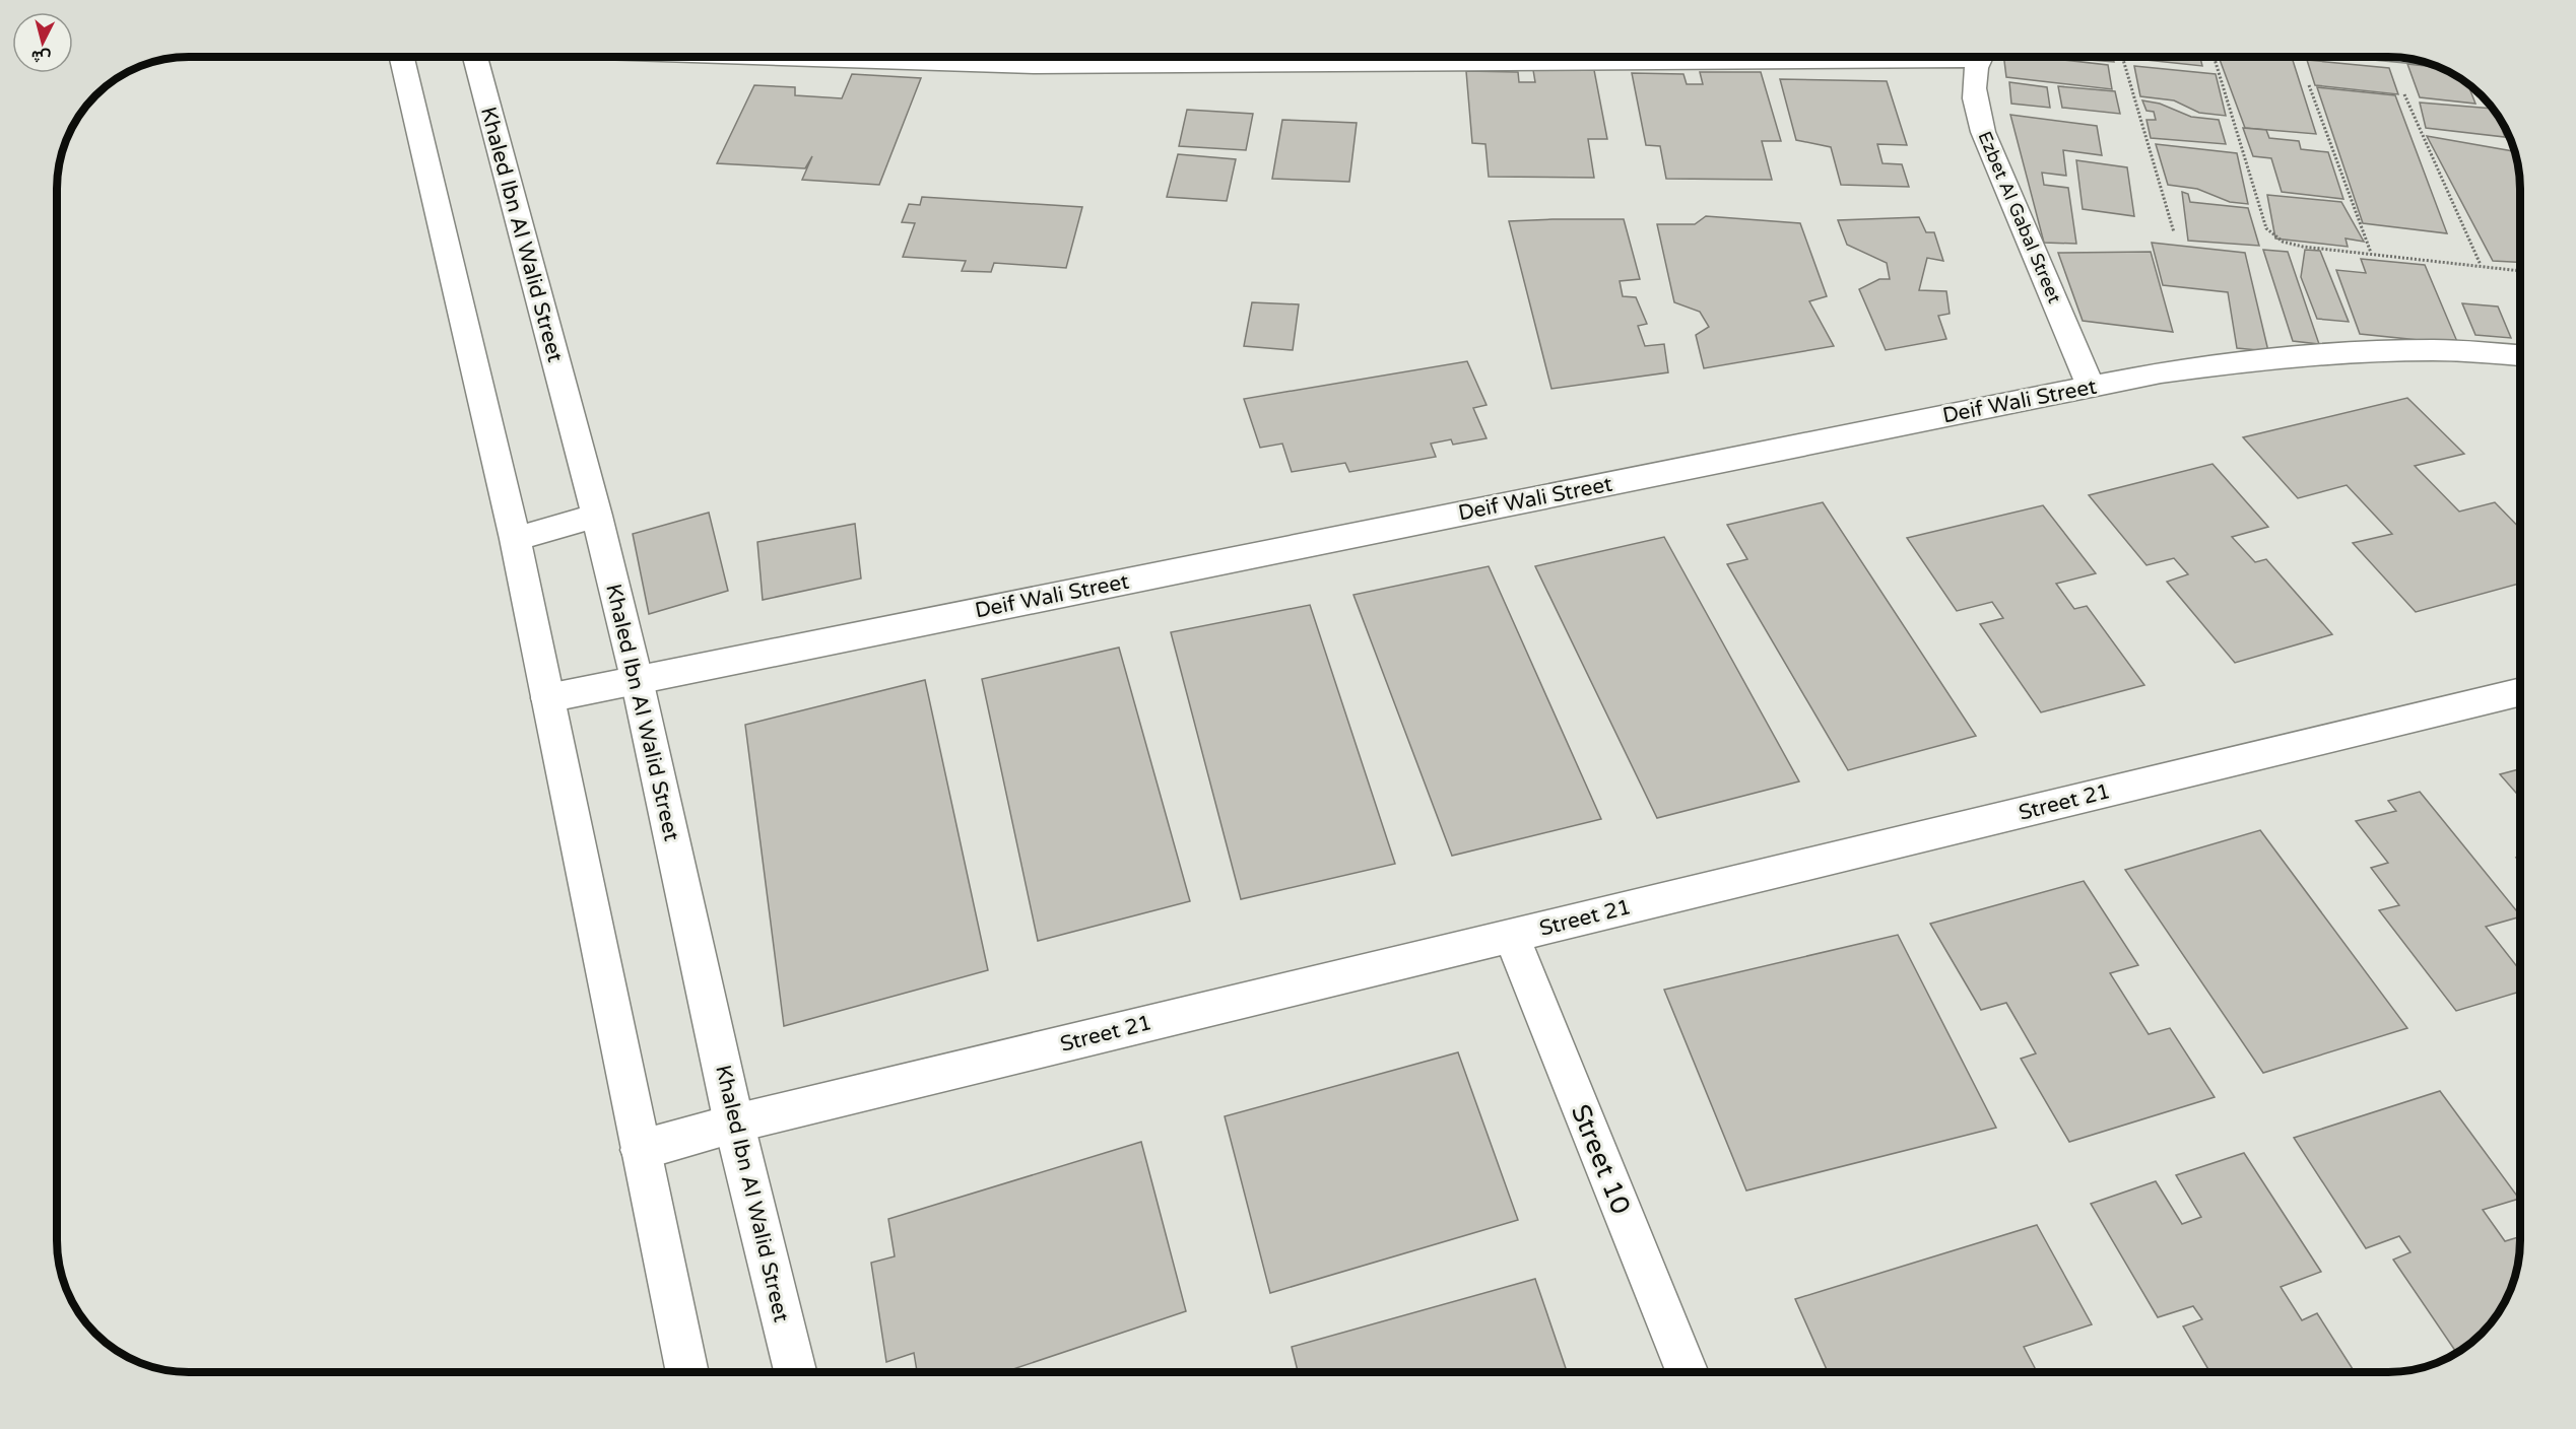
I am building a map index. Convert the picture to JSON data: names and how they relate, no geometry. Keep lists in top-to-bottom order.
{
  "streets": {
    "street": [
      "Ezbet Al Gabal Street",
      "Khaled Ibn Al Walid Street",
      "Deif Wali Street",
      "Street 21",
      "Street 10"
    ]
  },
  "crossings": [
    ["Ezbet Al Gabal Street", "Deif Wali Street"],
    ["Khaled Ibn Al Walid Street", "Deif Wali Street"],
    ["Khaled Ibn Al Walid Street", "Street 21"],
    ["Street 21", "Street 10"]
  ],
  "north": "bottom"
}
